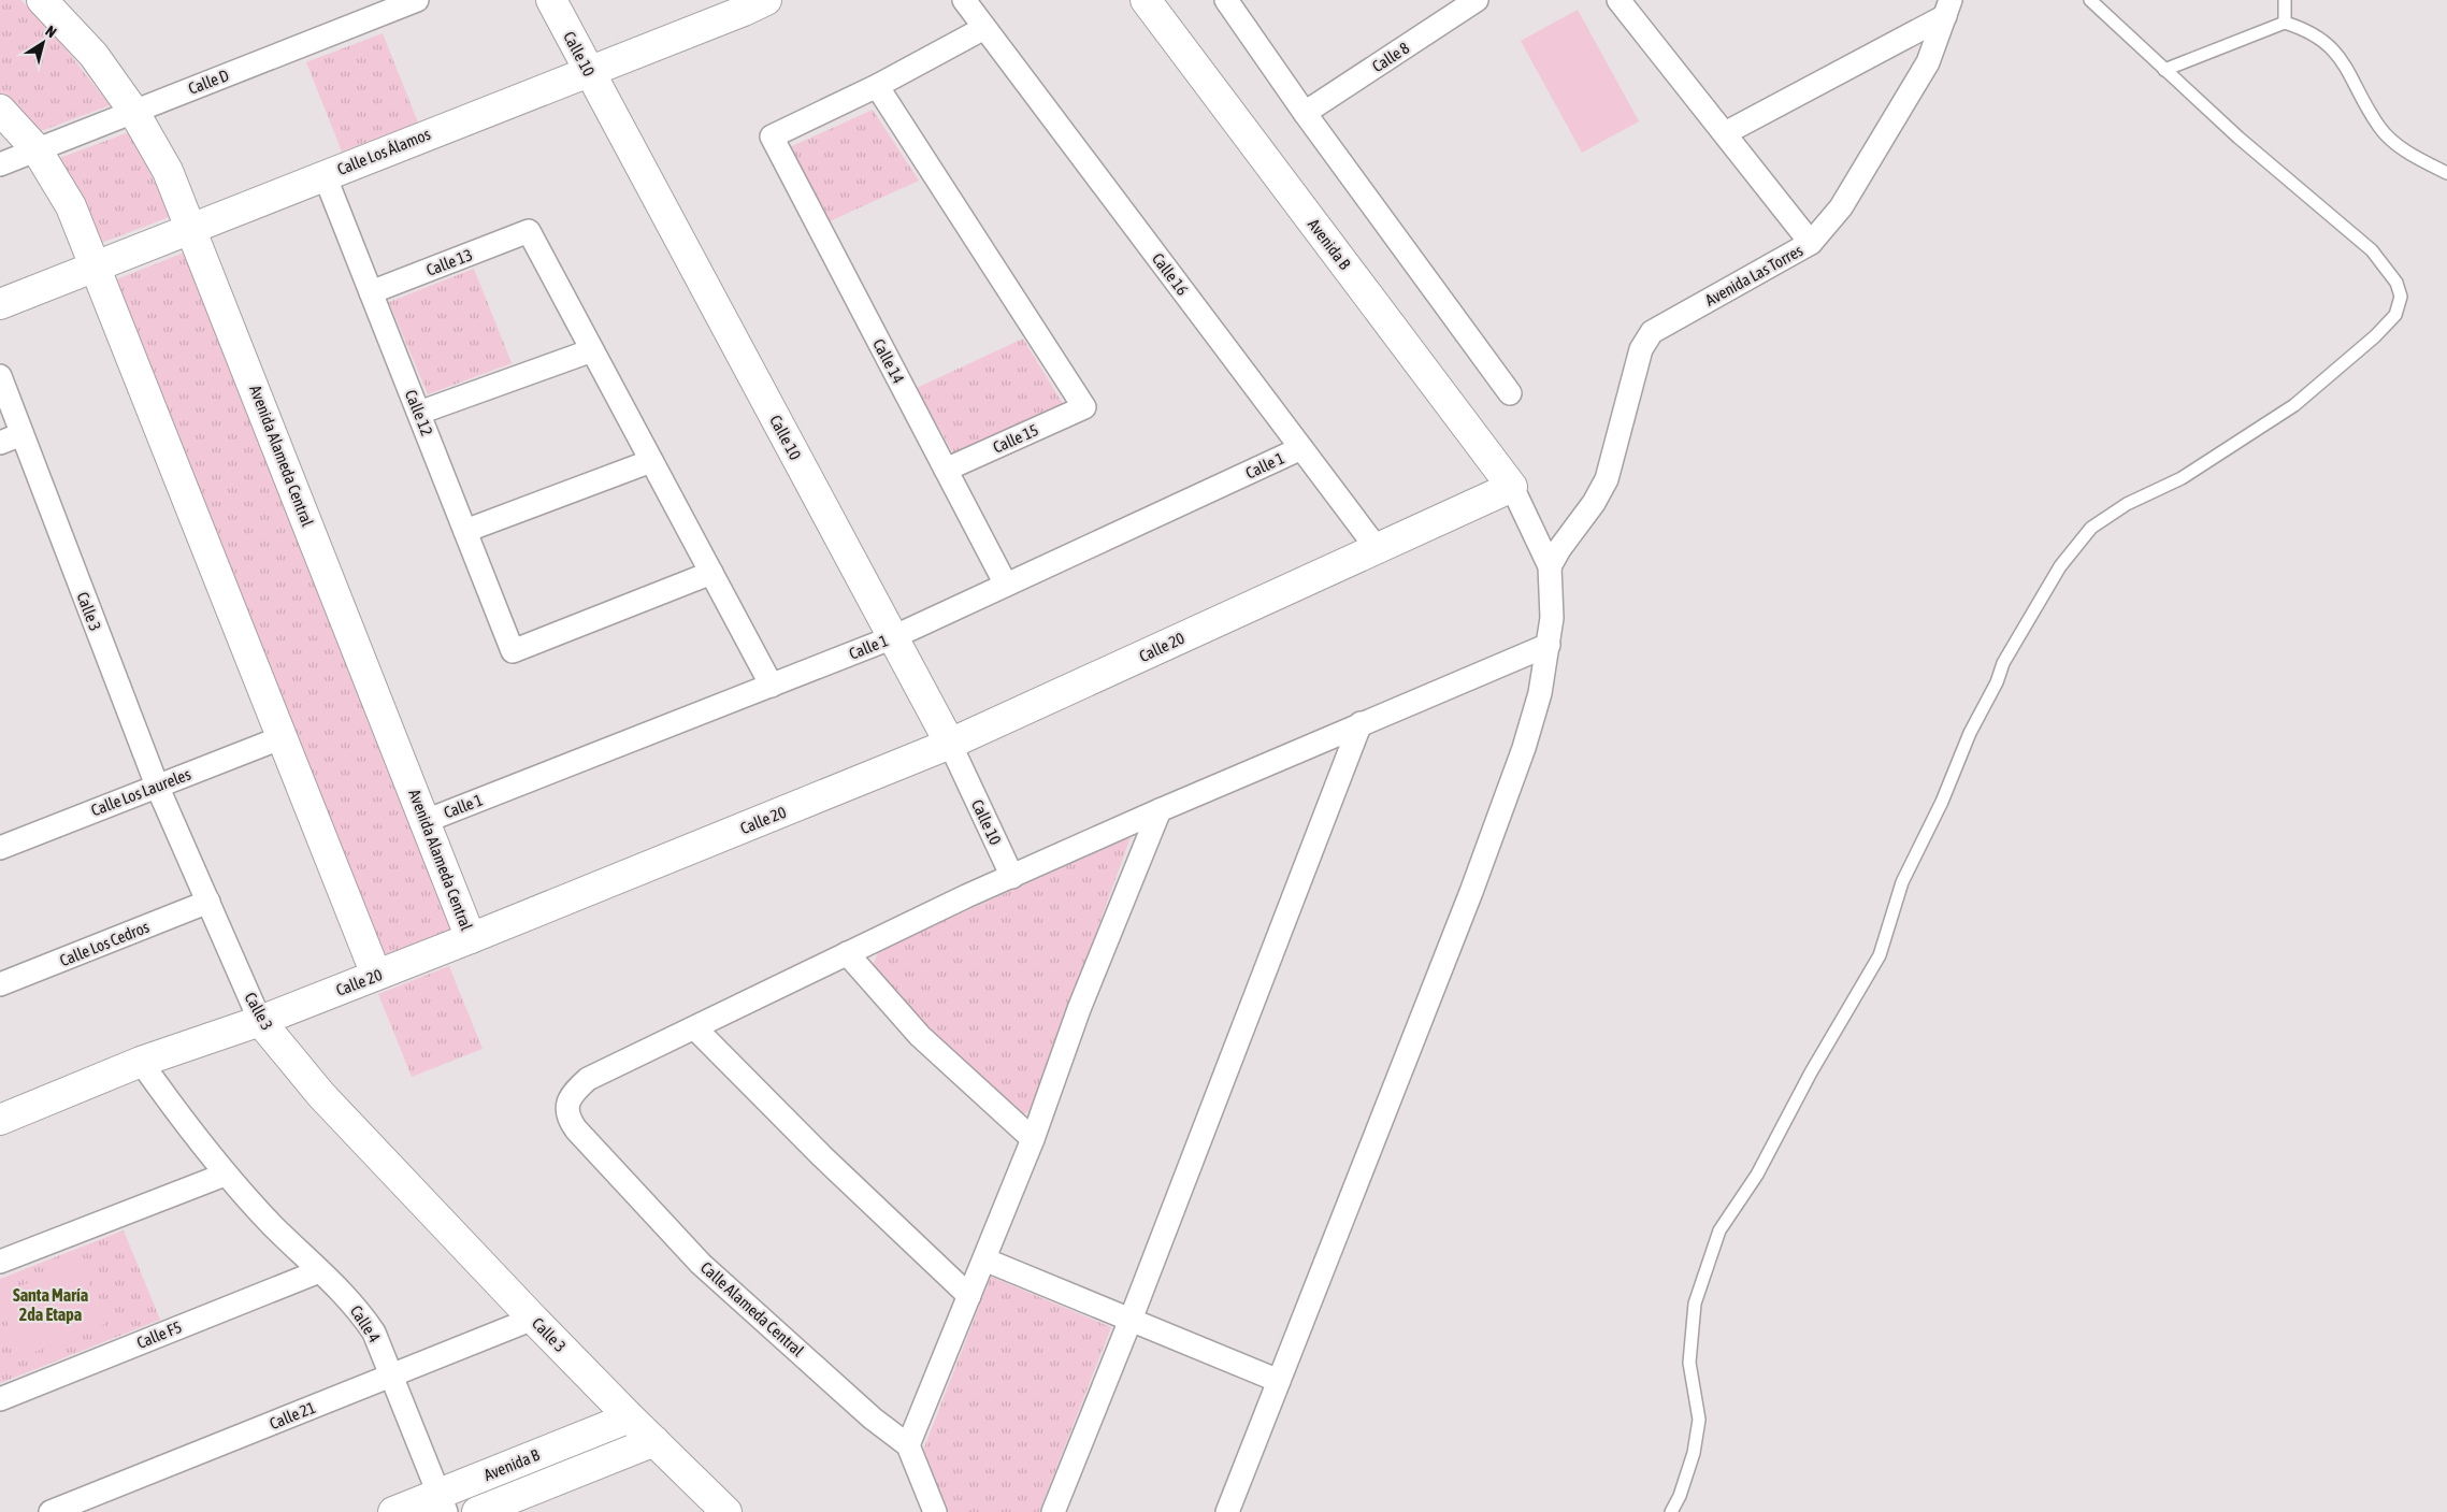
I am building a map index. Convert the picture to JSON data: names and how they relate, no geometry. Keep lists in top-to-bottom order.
{
  "streets": {
    "street": [
      "Calle 10",
      "Calle 8",
      "Calle D",
      "Calle Los Álamos",
      "Avenida B",
      "Calle 13",
      "Calle 16",
      "Avenida Las Torres",
      "Calle 14",
      "Calle 12",
      "Calle 15",
      "Avenida Alameda Central",
      "Calle 1",
      "Calle 3",
      "Calle 20",
      "Calle Los Laureles",
      "Calle Los Cedros",
      "Calle Alameda Central",
      "Calle 4",
      "Calle F5",
      "Calle 21"
    ]
  },
  "crossings": [
    ["Calle 10", "Calle Los Álamos"],
    ["Calle 10", "Calle 1"],
    ["Calle 10", "Calle 20"],
    ["Calle D", "Avenida Alameda Central"],
    ["Calle Los Álamos", "Calle 12"],
    ["Calle Los Álamos", "Avenida Alameda Central"],
    ["Avenida B", "Calle 3"],
    ["Avenida B", "Calle 20"],
    ["Avenida B", "Calle 4"],
    ["Calle 13", "Calle 12"],
    ["Calle 16", "Calle 1"],
    ["Calle 16", "Calle 20"],
    ["Calle 14", "Calle 15"],
    ["Calle 14", "Calle 1"],
    ["Avenida Alameda Central", "Calle 1"],
    ["Avenida Alameda Central", "Calle 20"],
    ["Calle 3", "Calle 20"],
    ["Calle 3", "Calle Los Laureles"],
    ["Calle 3", "Calle Los Cedros"],
    ["Calle 3", "Calle 21"],
    ["Calle 20", "Calle 4"],
    ["Calle 4", "Calle F5"],
    ["Calle 4", "Calle 21"]
  ],
  "districts": ["Santa María 2da Etapa"],
  "north": "top right"
}
